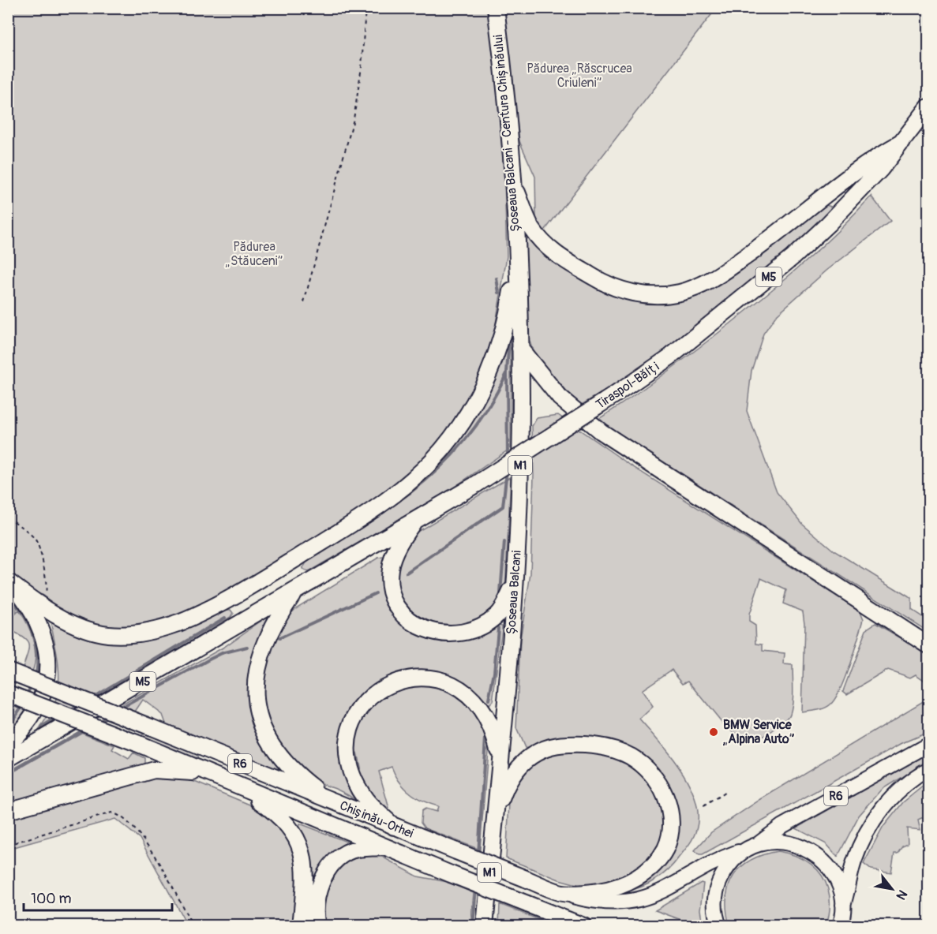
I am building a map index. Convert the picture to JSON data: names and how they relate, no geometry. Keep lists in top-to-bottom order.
{
  "streets": {
    "highway": [
      "Șoseaua Balcani - Centura Chișinăului",
      "M5",
      "Tiraspol-Bălți",
      "M1",
      "Șoseaua Balcani",
      "R6",
      "Chișinău-Orhei"
    ]
  },
  "crossings": [
    ["Șoseaua Balcani - Centura Chișinăului", "Șoseaua Balcani"],
    ["M5", "Tiraspol-Bălți"],
    ["R6", "Chișinău-Orhei"]
  ],
  "parks": ["Pădurea „Răscrucea Criuleni”", "Pădurea „Stăuceni”"],
  "places": ["BMW Service „Alpina Auto”"],
  "scale_bar": "100 m",
  "north": "bottom right"
}
